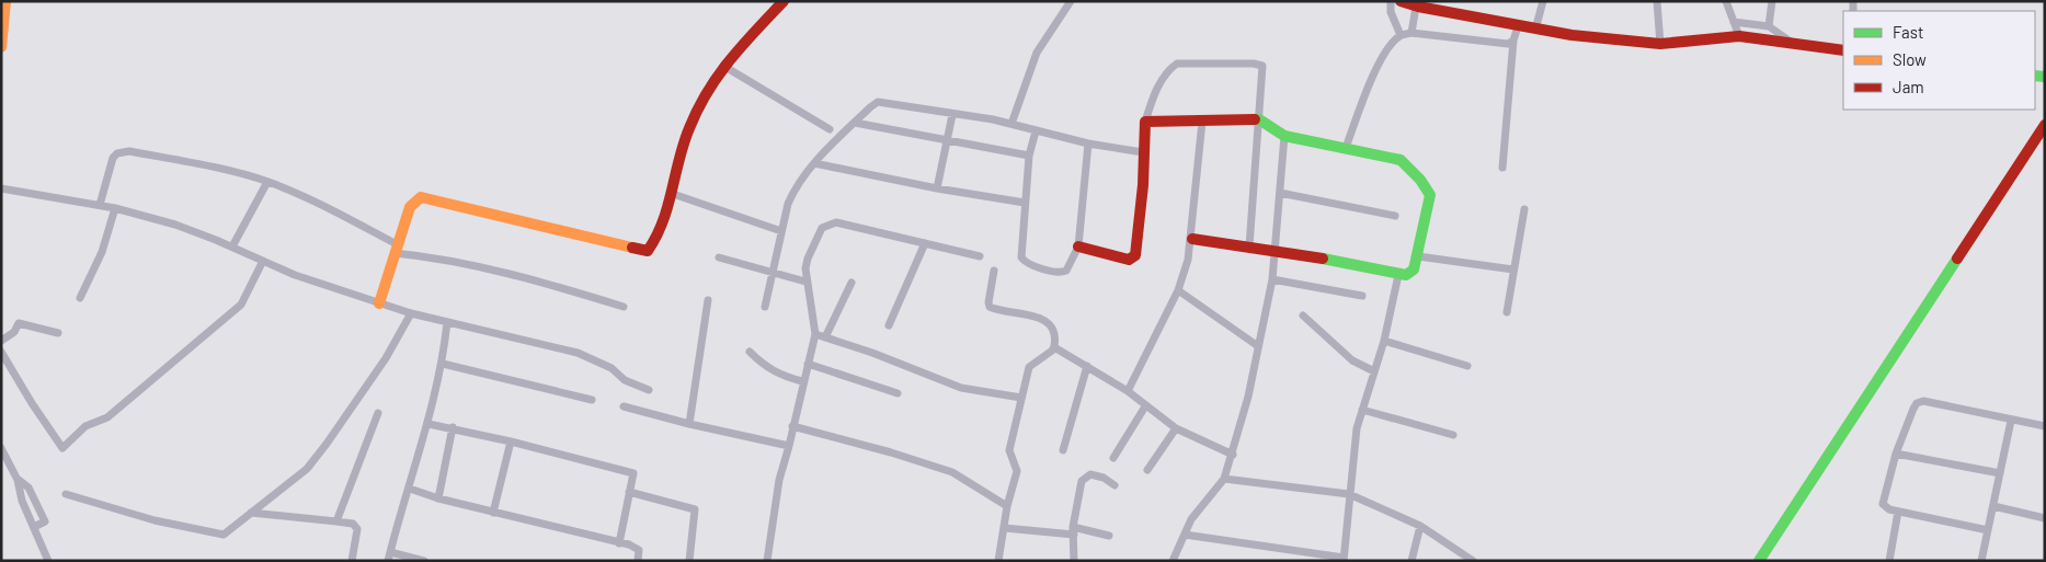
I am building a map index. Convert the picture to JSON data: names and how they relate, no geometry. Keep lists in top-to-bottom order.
{
  "legend": ["Fast", "Slow", "Jam"]
}
